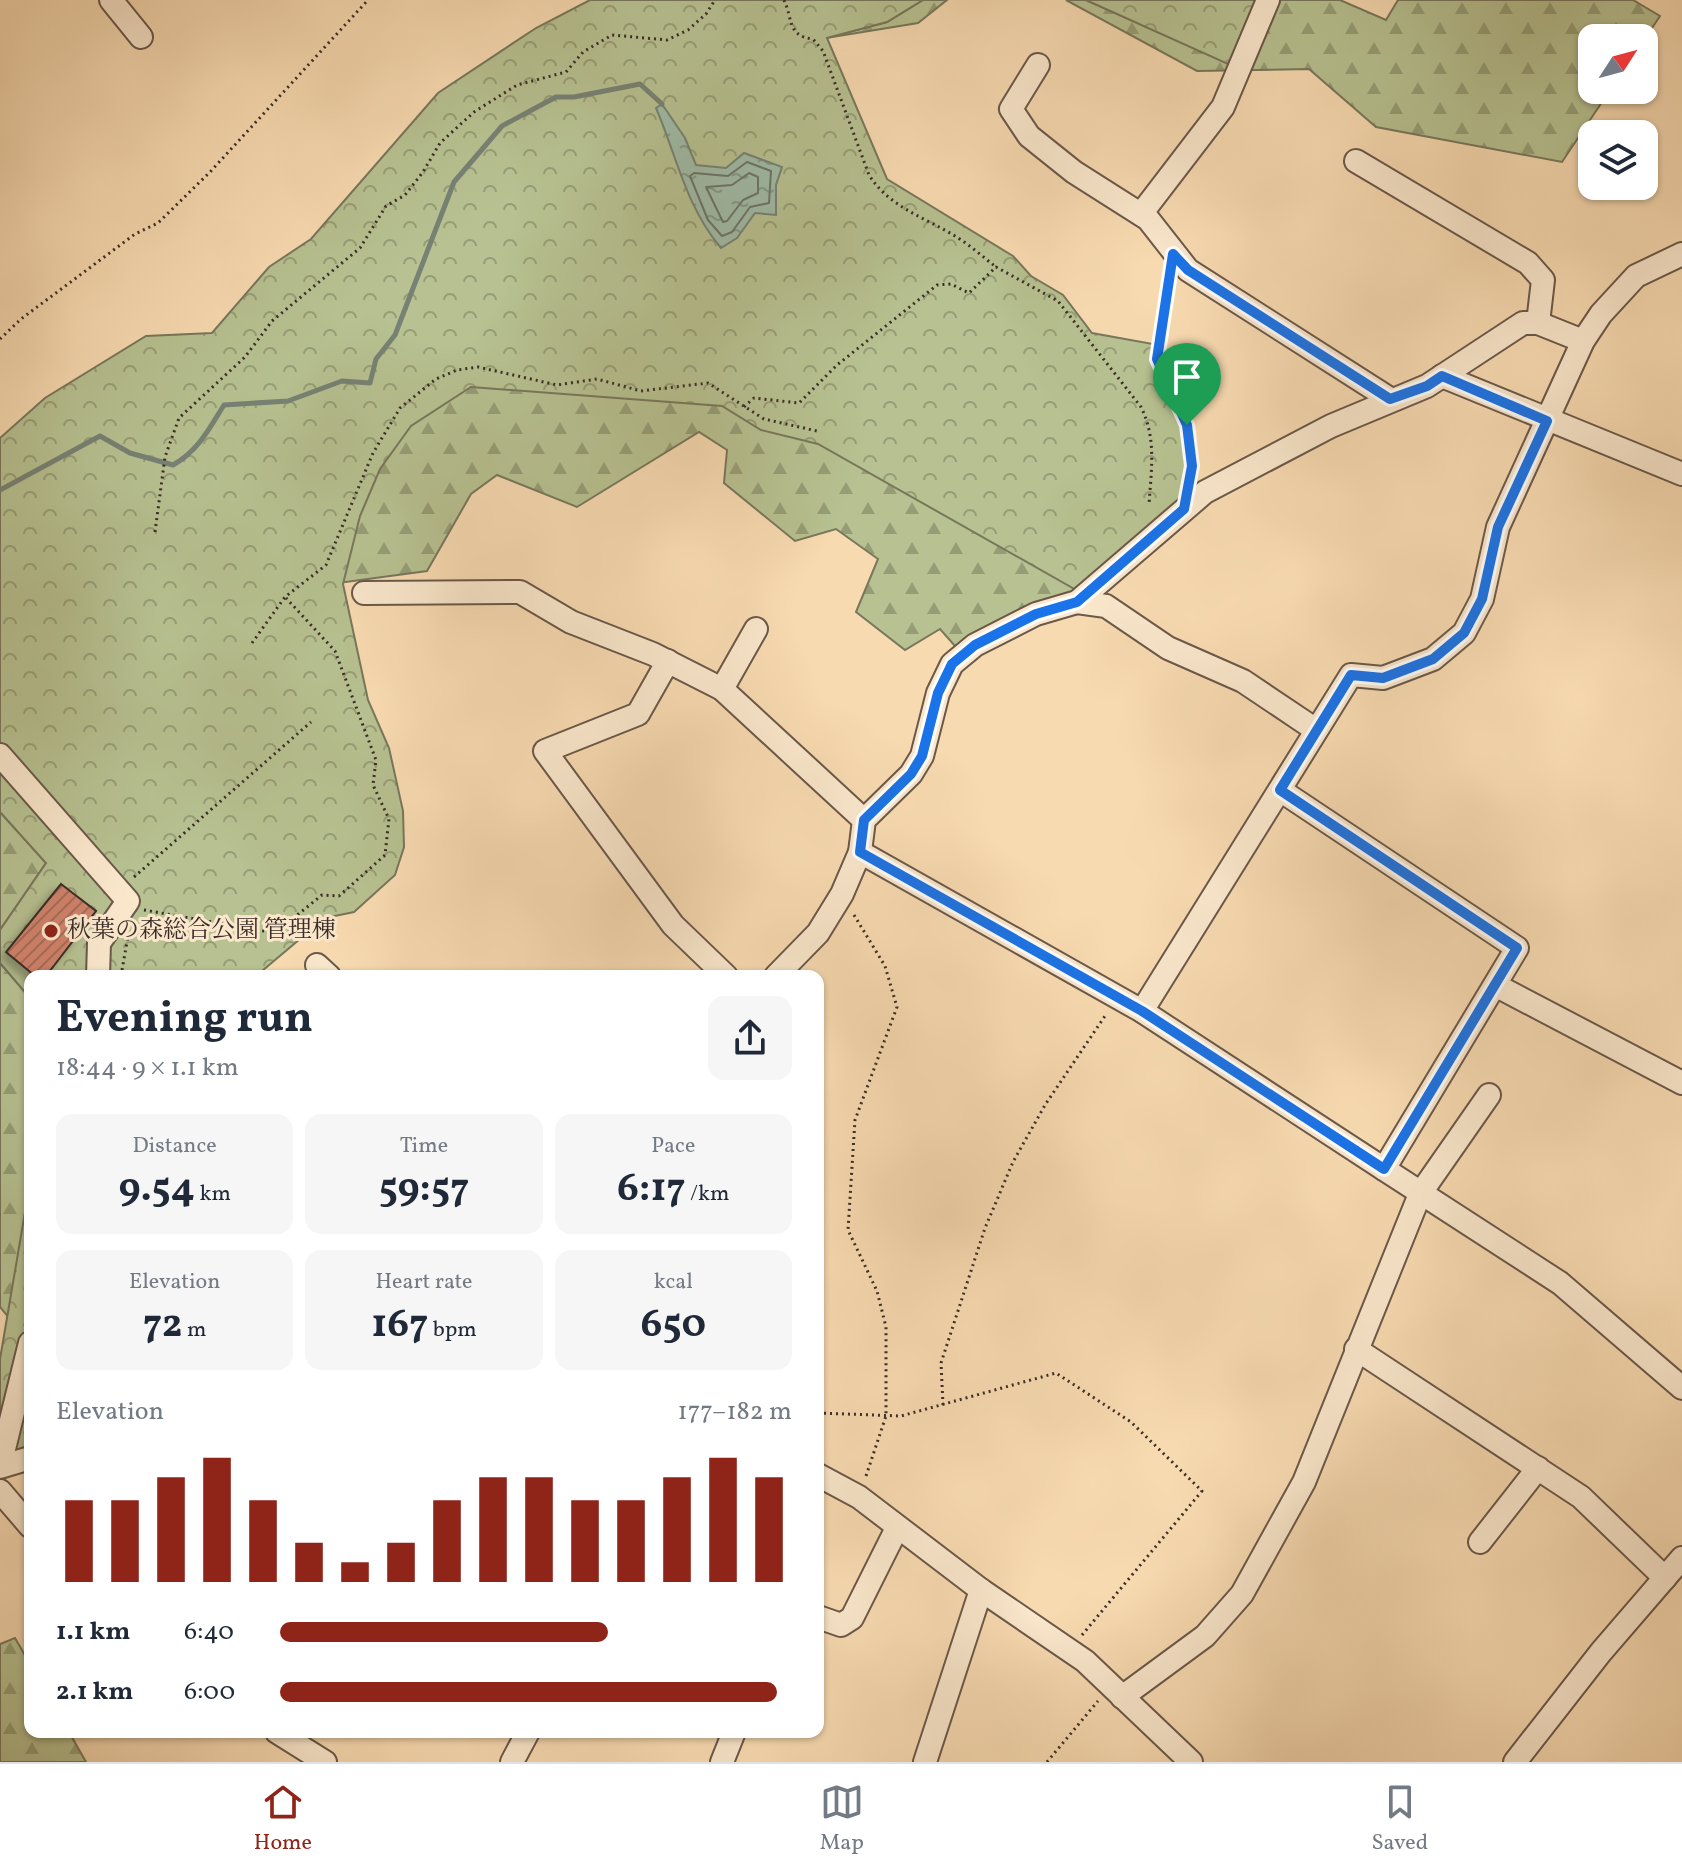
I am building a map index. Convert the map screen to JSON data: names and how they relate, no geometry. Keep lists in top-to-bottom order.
{
  "places": ["秋葉の森総合公園 管理棟"],
  "north": "top right",
  "page": {
    "heading": ["Evening run", "18:44 · 9 × 1.1 km"],
    "stats": [
      ["Distance", "9.54 km"],
      ["Time", "59:57"],
      ["Pace", "6:17 /km"],
      ["Elevation", "72 m"],
      ["Heart rate", "167 bpm"],
      ["kcal", "650"]
    ],
    "chart": ["Elevation", "177–182 m"],
    "list": [
      {
        "name": "1.1 km",
        "note": "6:40"
      },
      {
        "name": "2.1 km",
        "note": "6:00"
      }
    ],
    "tabs": ["Home", "Map", "Saved"]
  }
}
